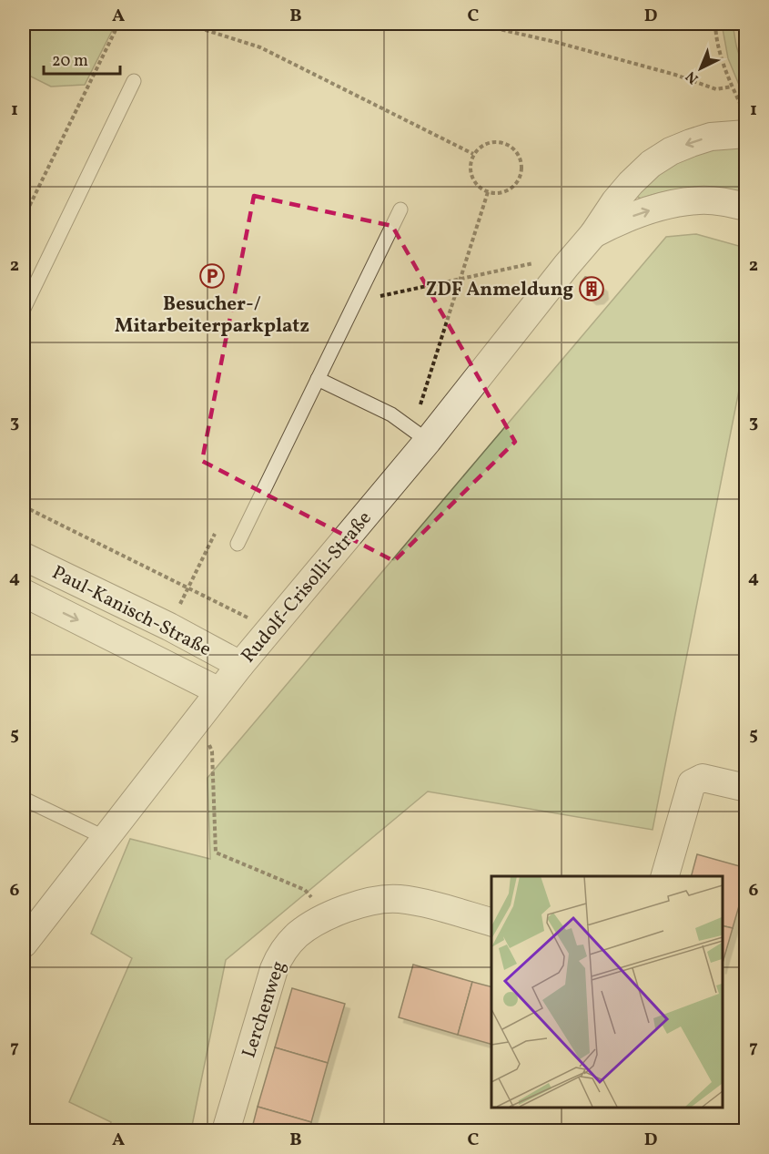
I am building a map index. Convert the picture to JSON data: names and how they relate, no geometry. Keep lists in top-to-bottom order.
{
  "streets": {
    "street": ["Rudolf-Crisolli-Straße", "Paul-Kanisch-Straße", "Lerchenweg"]
  },
  "crossings": [
    ["Rudolf-Crisolli-Straße", "Paul-Kanisch-Straße"]
  ],
  "places": {
    "parking": ["Besucher-/ Mitarbeiterparkplatz"],
    "building": ["ZDF Anmeldung"]
  },
  "scale_bar": "20 m",
  "north": "bottom left",
  "grid": {
    "columns": [
      "A",
      "B",
      "C",
      "D"
    ],
    "rows": [
      "1",
      "2",
      "3",
      "4",
      "5",
      "6",
      "7"
    ]
  }
}
